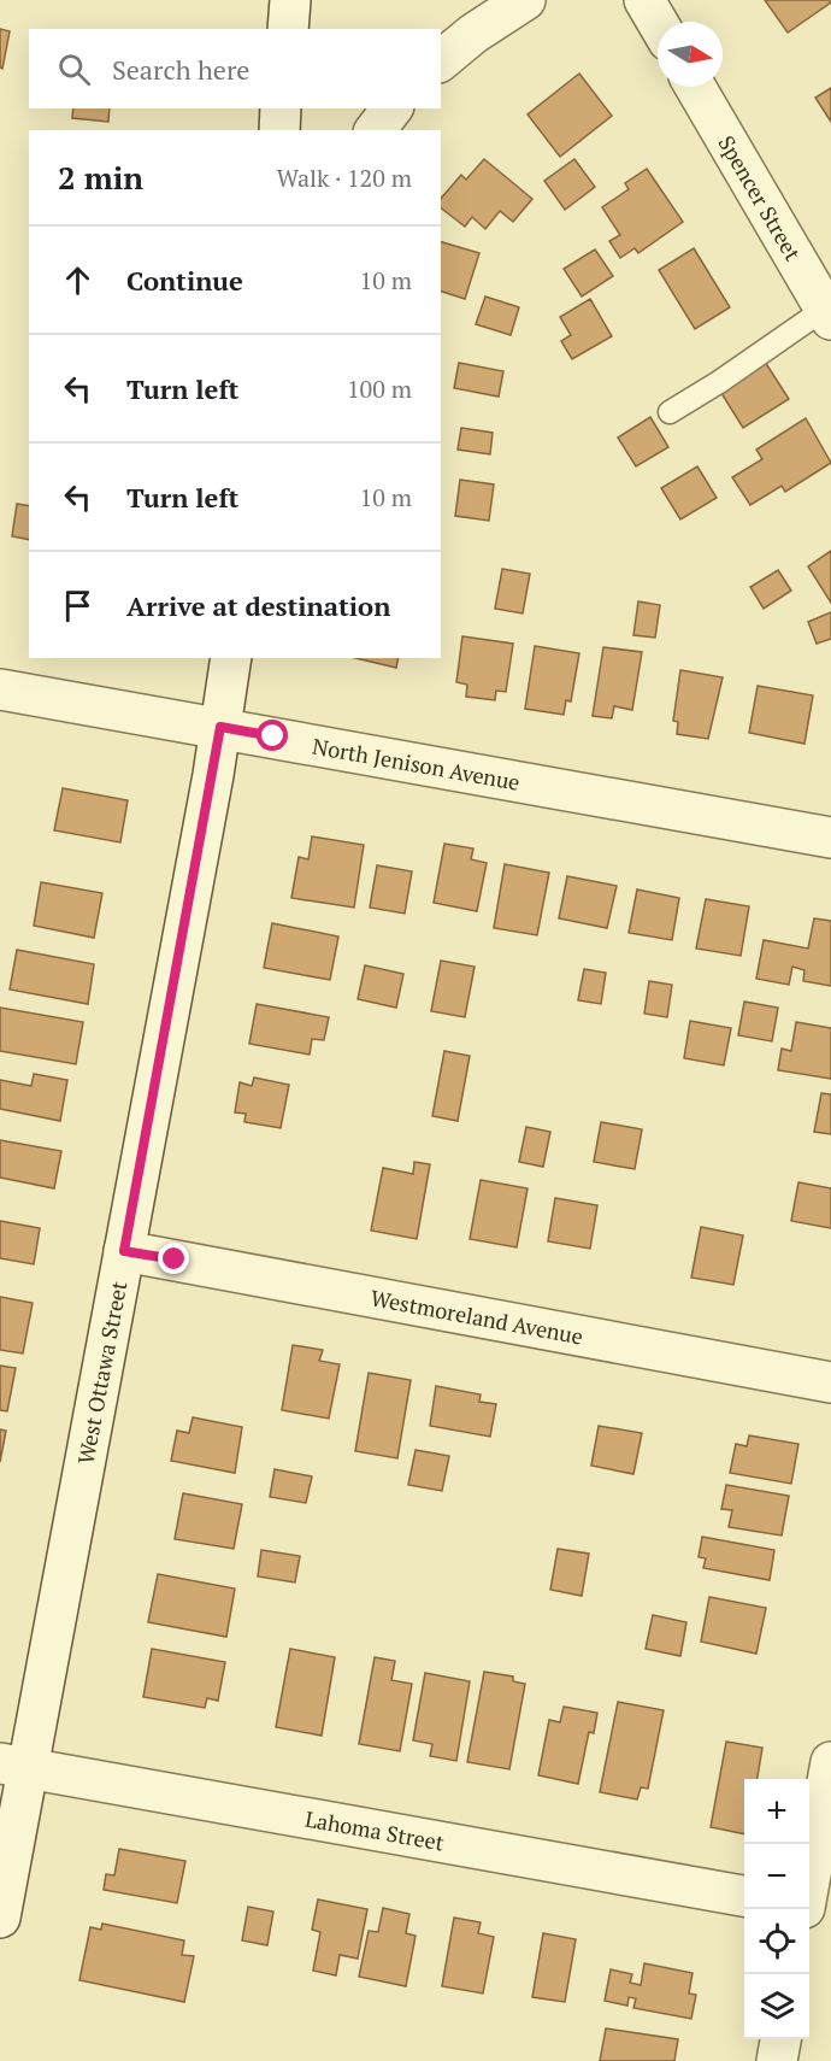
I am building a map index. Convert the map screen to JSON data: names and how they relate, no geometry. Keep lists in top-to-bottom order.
{
  "streets": {
    "street": [
      "Spencer Street",
      "North Jenison Avenue",
      "Westmoreland Avenue",
      "West Ottawa Street",
      "Lahoma Street"
    ]
  },
  "crossings": [
    ["North Jenison Avenue", "West Ottawa Street"],
    ["Westmoreland Avenue", "West Ottawa Street"],
    ["West Ottawa Street", "Lahoma Street"]
  ],
  "north": "right",
  "page": {
    "search": "Search here",
    "heading": ["2 min", "Walk · 120 m"],
    "list": [
      ["Continue", "10 m"],
      ["Turn left", "100 m"],
      ["Turn left", "10 m"],
      "Arrive at destination"
    ],
    "map_buttons": ["+", "−"]
  }
}
